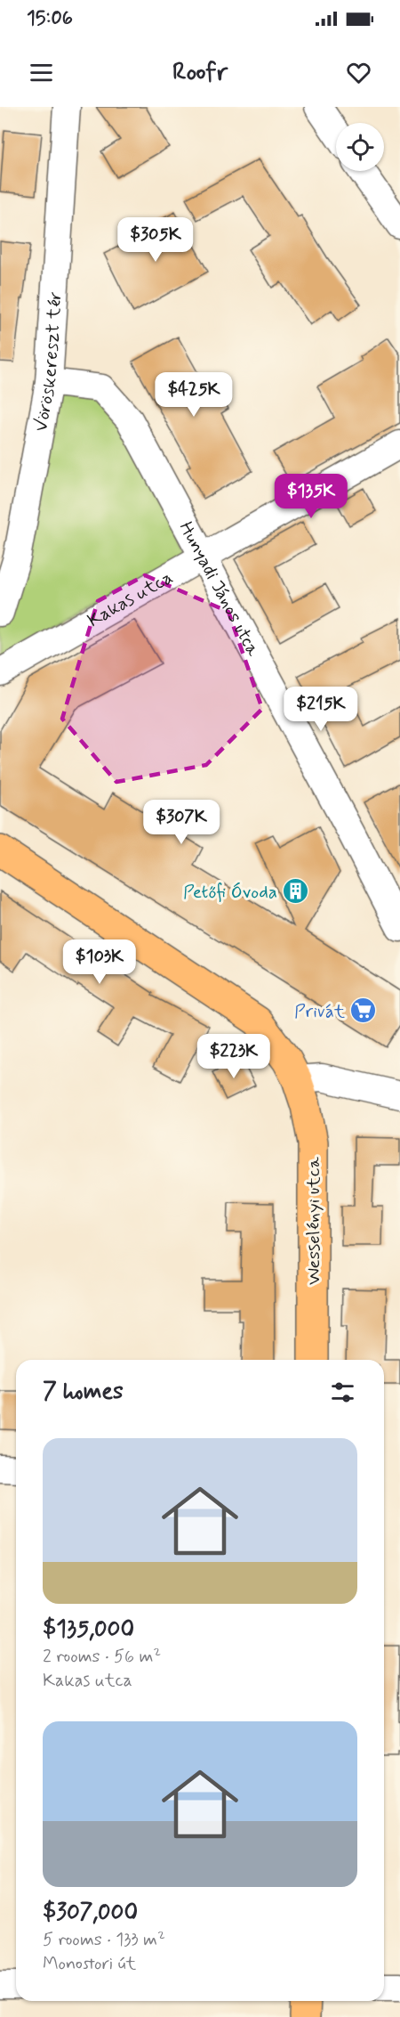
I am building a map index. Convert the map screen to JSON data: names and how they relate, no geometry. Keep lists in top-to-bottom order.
{
  "streets": {
    "main road": ["Wesselényi utca"],
    "street": ["Vöröskereszt tér", "Hunyadi János utca", "Kakas utca"]
  },
  "crossings": [
    ["Vöröskereszt tér", "Hunyadi János utca"],
    ["Hunyadi János utca", "Kakas utca"]
  ],
  "places": {
    "building": ["Petőfi Óvoda"],
    "supermarket": ["Privát"]
  },
  "page": {
    "status": "15:06",
    "header": "Roofr",
    "price": [
      "$305K",
      "$425K",
      "$135K",
      "$215K",
      "$307K",
      "$103K",
      "$223K"
    ],
    "heading": "7 homes",
    "list": [
      {
        "name": "$135,000",
        "note": "2 rooms · 56 m² · Kakas utca"
      },
      {
        "name": "$307,000",
        "note": "5 rooms · 133 m² · Monostori út"
      }
    ]
  }
}
